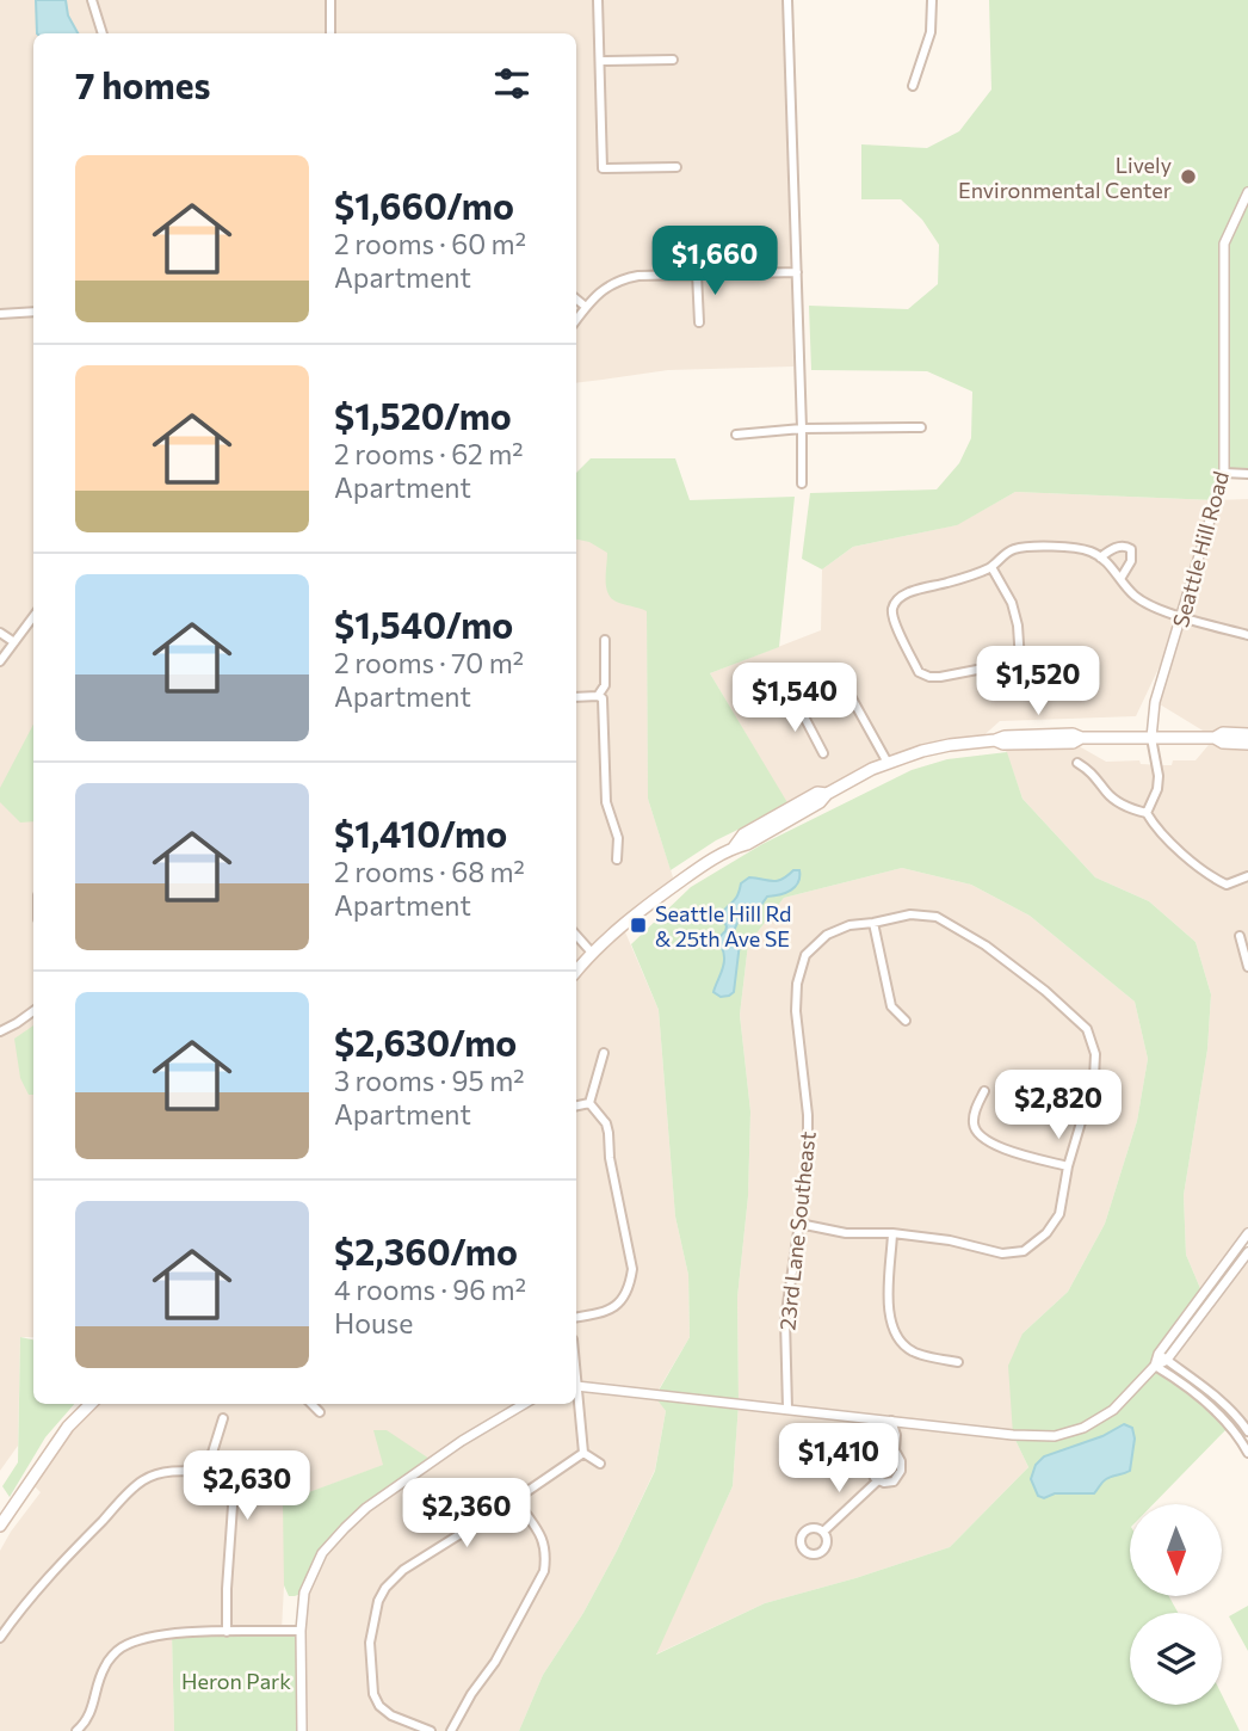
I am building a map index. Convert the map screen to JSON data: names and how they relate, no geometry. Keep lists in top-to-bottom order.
{
  "streets": {
    "street": ["Seattle Hill Road", "23rd Lane Southeast"]
  },
  "parks": ["Heron Park"],
  "places": {
    "other": ["Lively Environmental Center"],
    "transit": ["Seattle Hill Rd & 25th Ave SE"]
  },
  "north": "bottom",
  "page": {
    "heading": "7 homes",
    "list": [
      {
        "name": "$1,660/mo",
        "note": "2 rooms · 60 m² · Apartment"
      },
      {
        "name": "$1,520/mo",
        "note": "2 rooms · 62 m² · Apartment"
      },
      {
        "name": "$1,540/mo",
        "note": "2 rooms · 70 m² · Apartment"
      },
      {
        "name": "$1,410/mo",
        "note": "2 rooms · 68 m² · Apartment"
      },
      {
        "name": "$2,630/mo",
        "note": "3 rooms · 95 m² · Apartment"
      },
      {
        "name": "$2,360/mo",
        "note": "4 rooms · 96 m² · House"
      }
    ],
    "price": [
      "$1,660",
      "$1,520",
      "$1,540",
      "$2,820",
      "$1,410",
      "$2,630",
      "$2,360"
    ]
  }
}
